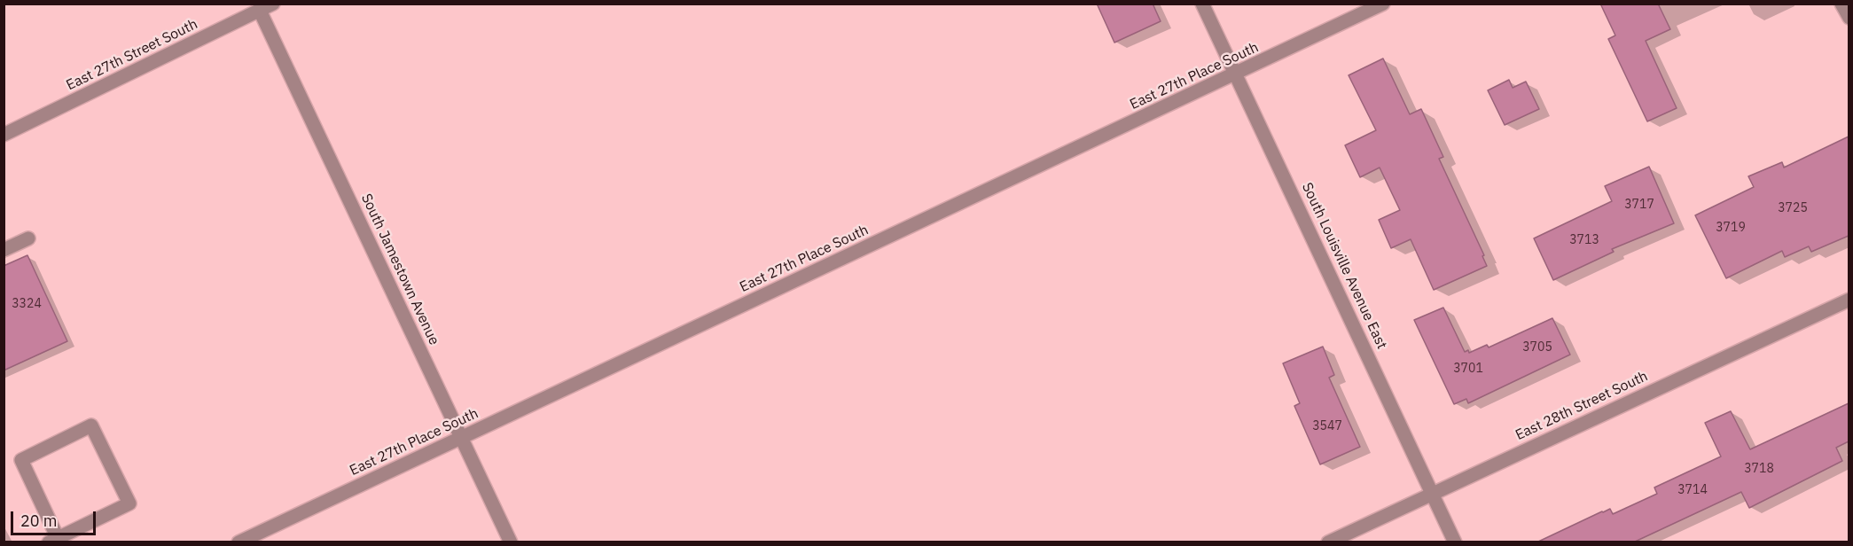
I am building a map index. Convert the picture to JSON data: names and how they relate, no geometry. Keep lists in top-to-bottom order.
{
  "streets": {
    "street": [
      "East 27th Street South",
      "East 27th Place South",
      "South Louisville Avenue East",
      "South Jamestown Avenue",
      "East 28th Street South"
    ]
  },
  "crossings": [
    ["East 27th Street South", "South Jamestown Avenue"],
    ["East 27th Place South", "South Louisville Avenue East"],
    ["East 27th Place South", "South Jamestown Avenue"],
    ["South Louisville Avenue East", "East 28th Street South"]
  ],
  "house_numbers": [
    "3717",
    "3725",
    "3719",
    "3713",
    "3324",
    "3705",
    "3701",
    "3547",
    "3718",
    "3714"
  ],
  "scale_bar": "20 m"
}
